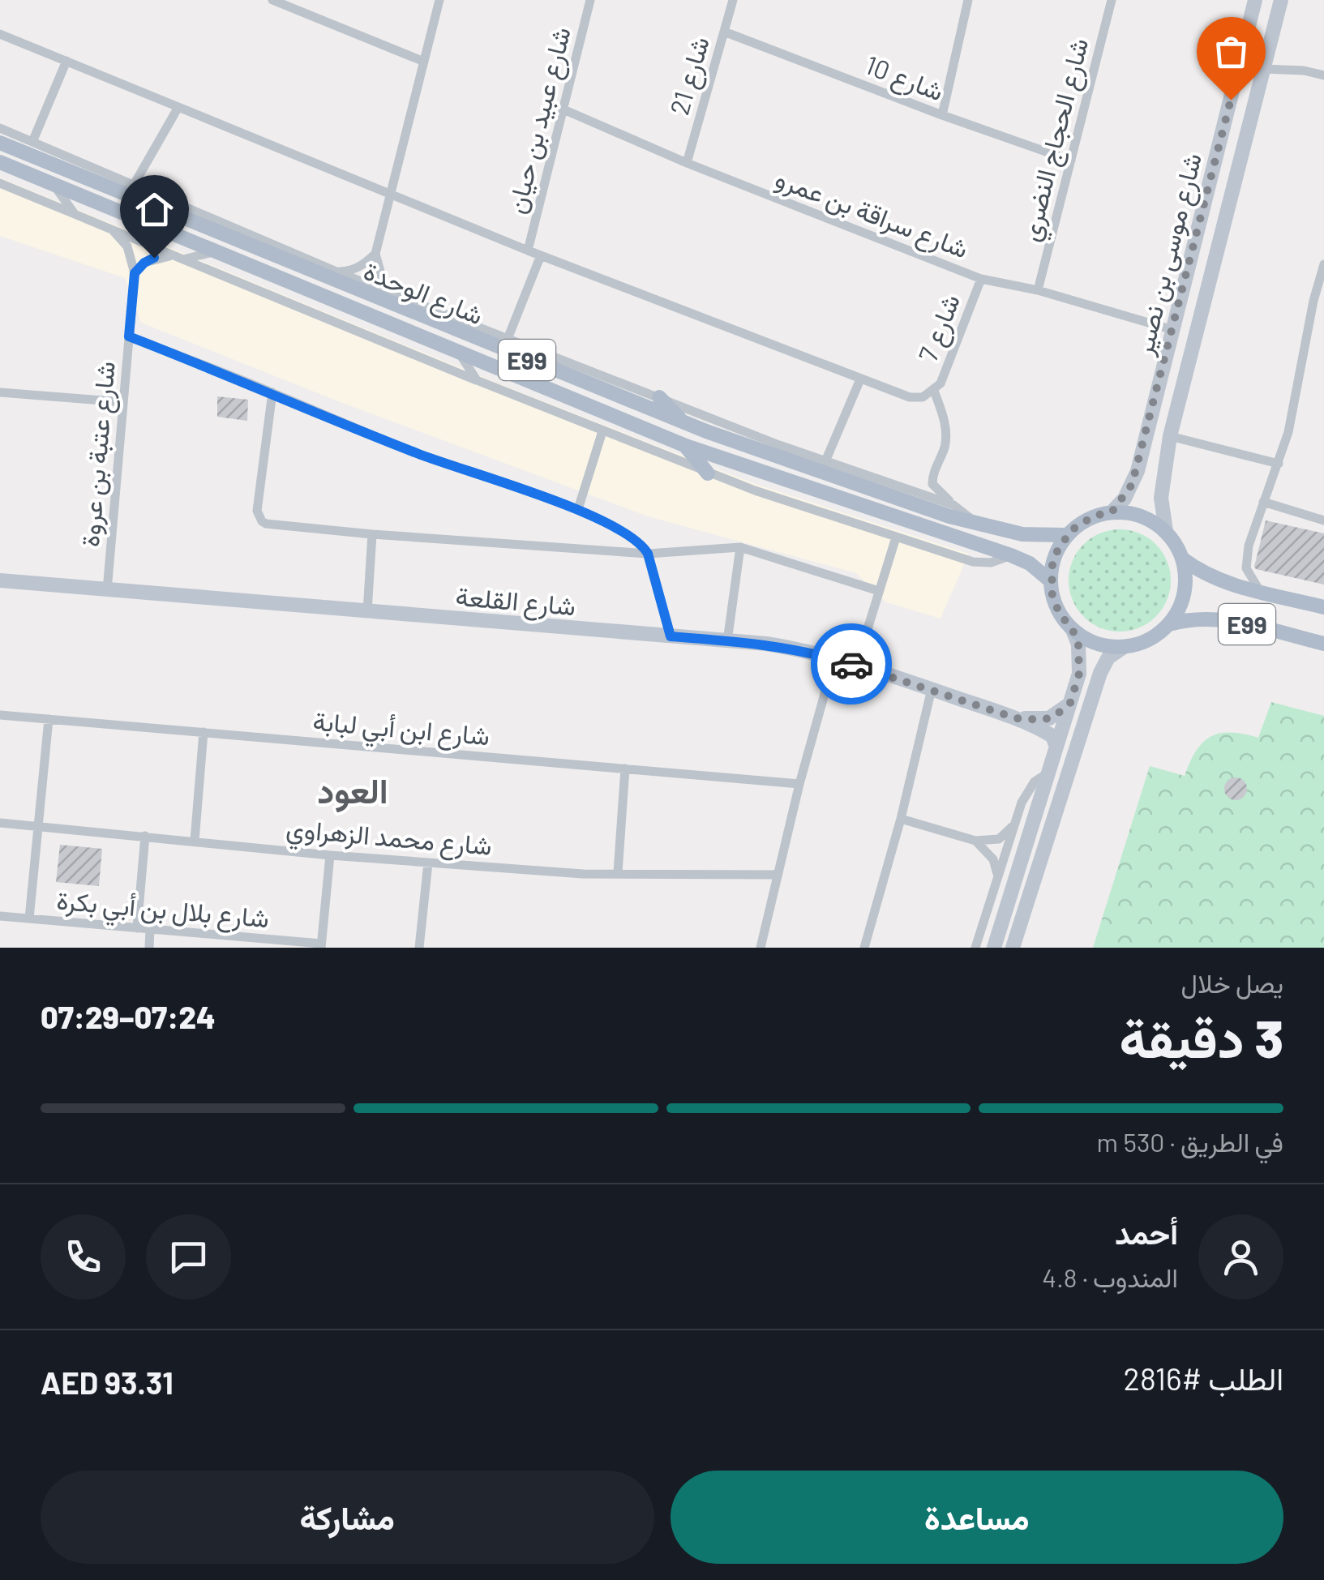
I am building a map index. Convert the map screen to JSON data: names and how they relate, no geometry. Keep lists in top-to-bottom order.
{
  "streets": {
    "main road": ["شارع الوحدة", "E99"],
    "street": [
      "شارع 21",
      "شارع 10",
      "شارع عبيد بن حيان",
      "شارع الحجاج النضري",
      "شارع سراقة بن عمرو",
      "شارع موسى بن نصير",
      "شارع 7",
      "شارع عتبة بن عروة",
      "شارع القلعة",
      "شارع ابن أبي لبابة",
      "شارع محمد الزهراوي",
      "شارع بلال بن أبي بكرة"
    ]
  },
  "crossings": [
    ["شارع 21", "شارع 10"],
    ["شارع 21", "شارع سراقة بن عمرو"],
    ["شارع 10", "شارع الحجاج النضري"],
    ["شارع عبيد بن حيان", "شارع سراقة بن عمرو"],
    ["شارع الحجاج النضري", "شارع سراقة بن عمرو"],
    ["شارع سراقة بن عمرو", "شارع موسى بن نصير"],
    ["شارع سراقة بن عمرو", "شارع 7"],
    ["شارع موسى بن نصير", "شارع الوحدة"],
    ["شارع موسى بن نصير", "E99"],
    ["شارع الوحدة", "E99"],
    ["شارع عتبة بن عروة", "شارع القلعة"]
  ],
  "districts": ["العود"],
  "page": {
    "heading": ["3 دقيقة", "يصل خلال", "07:24–07:29"],
    "panel": [
      "أحمد",
      "المندوب · 4.8",
      "الطلب #2816",
      "AED 93.31"
    ],
    "bar": "في الطريق · 530 m",
    "buttons": ["مساعدة", "مشاركة"]
  }
}
